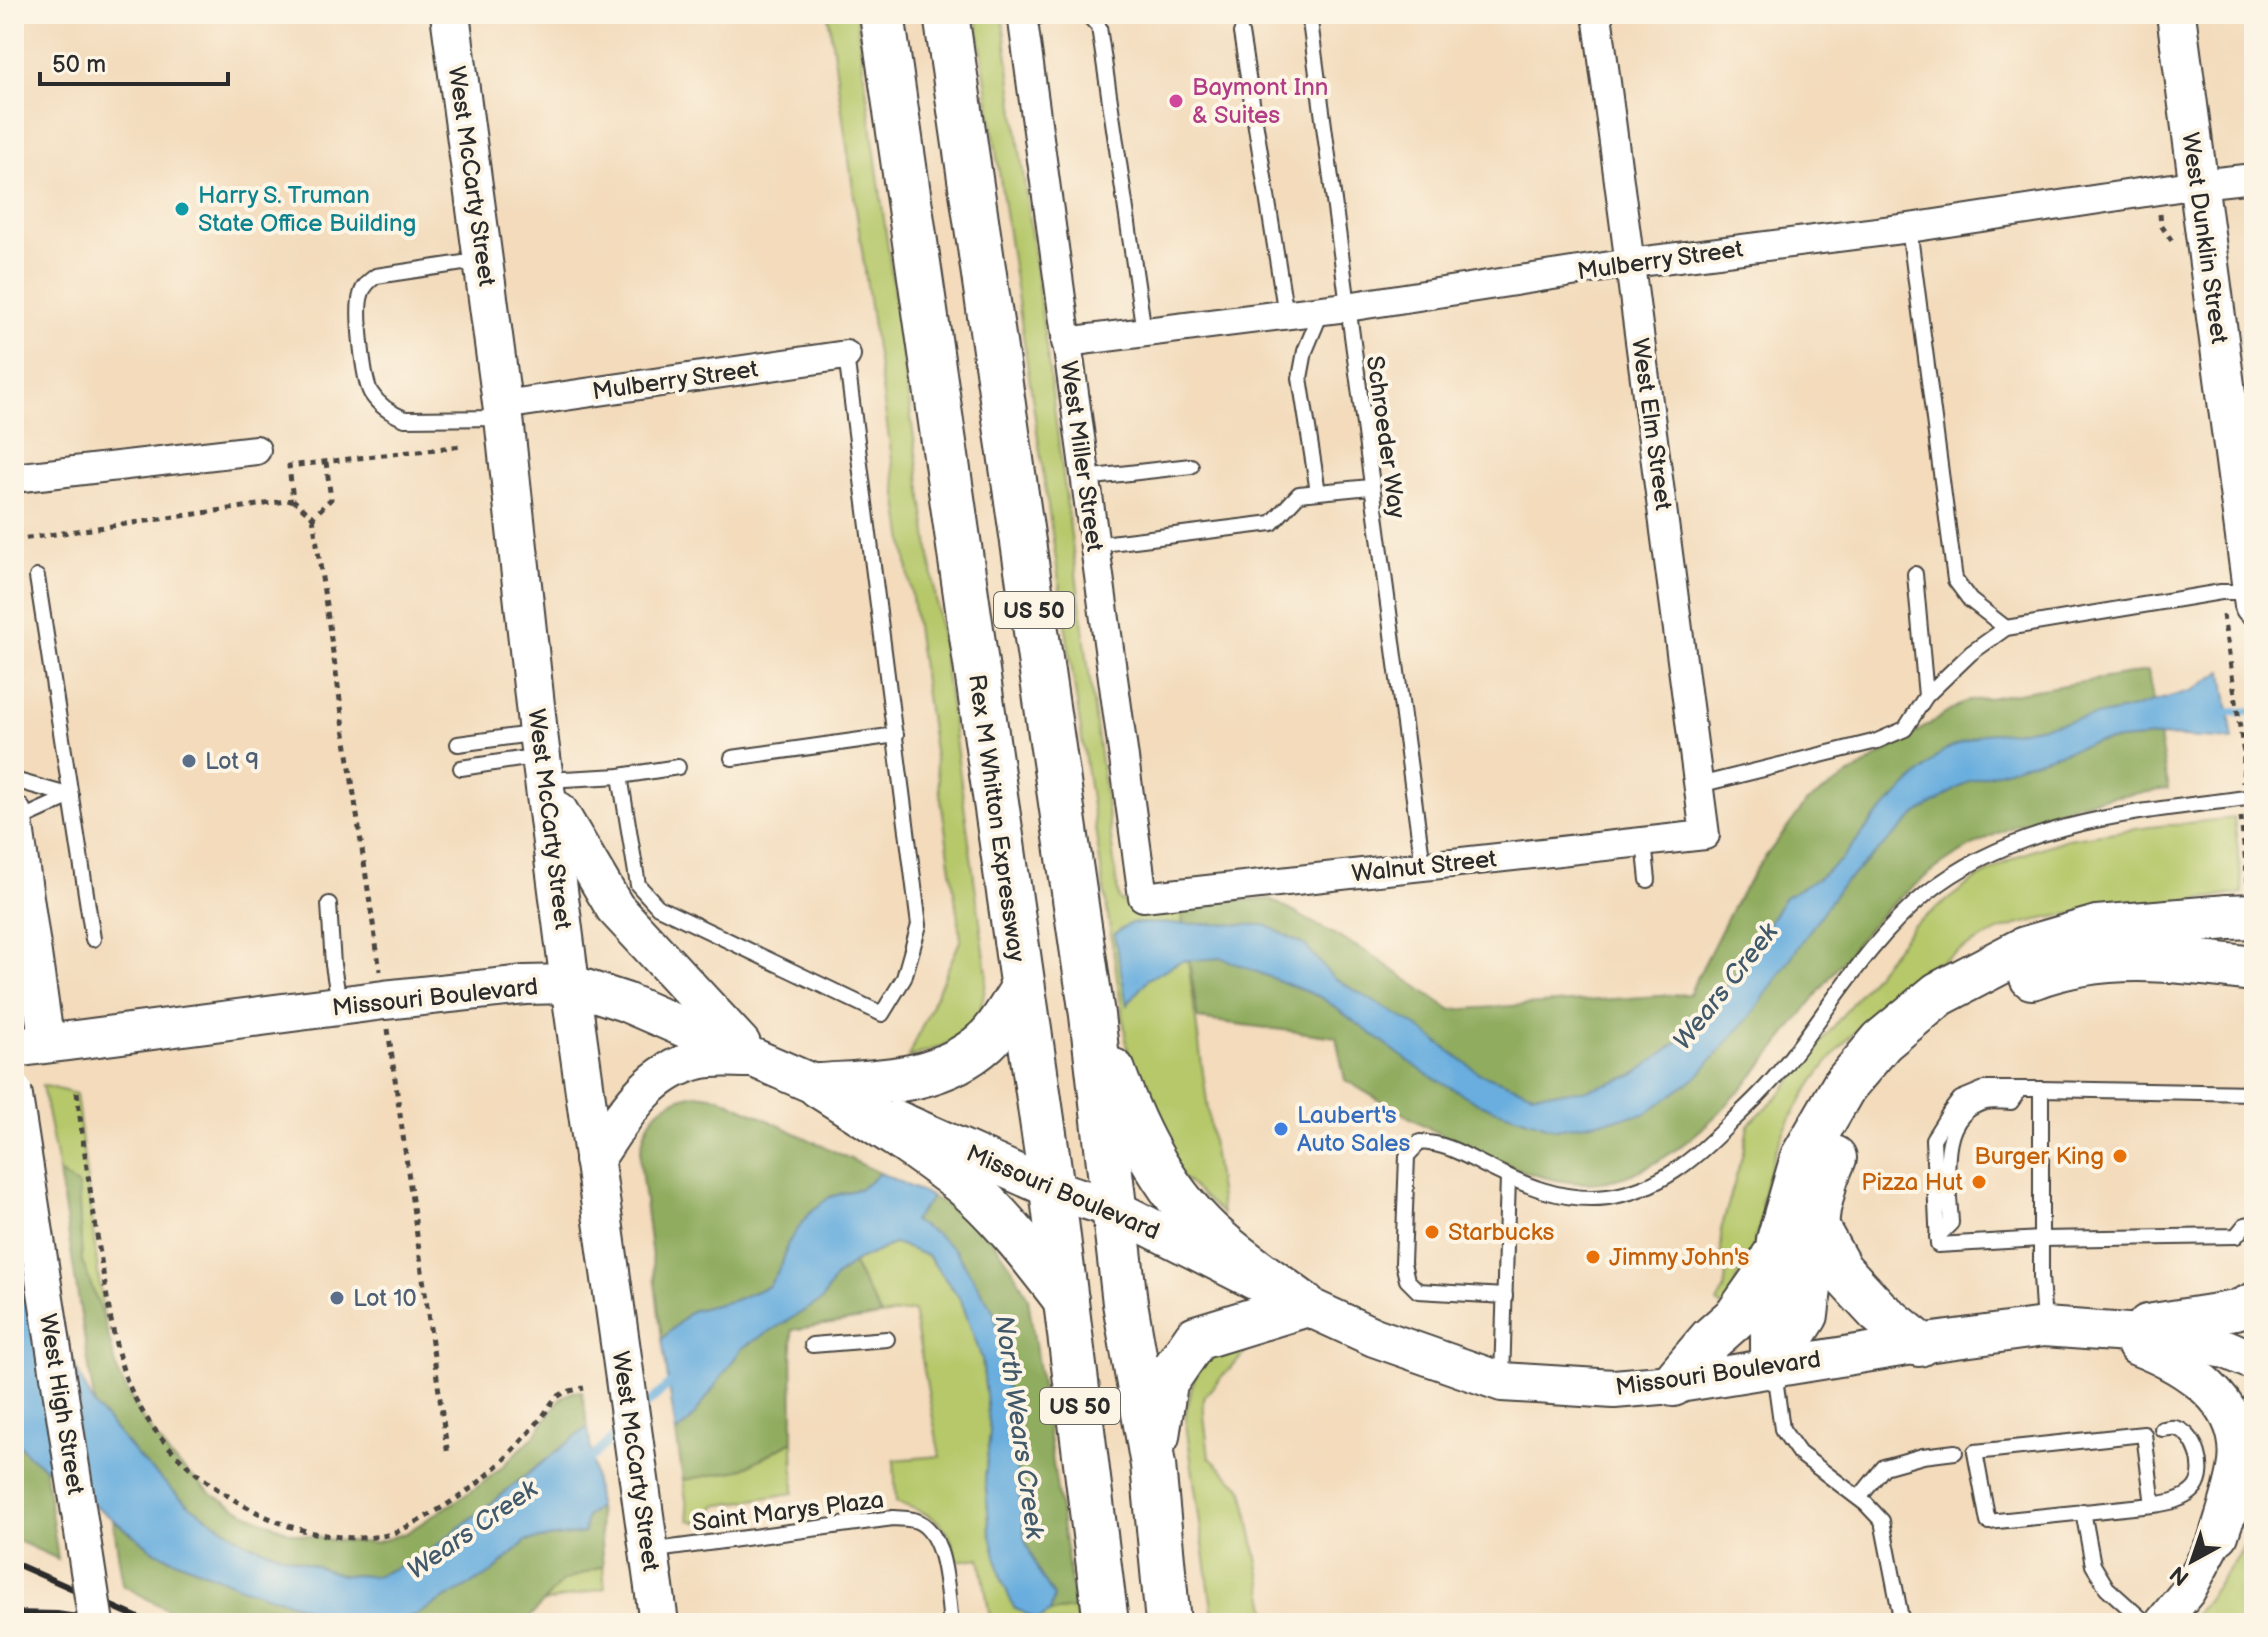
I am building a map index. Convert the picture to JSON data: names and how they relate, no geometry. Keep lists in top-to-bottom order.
{
  "streets": {
    "highway": ["US 50", "Rex M Whitton Expressway"],
    "main road": ["West McCarty Street", "West Dunklin Street", "Missouri Boulevard"],
    "street": [
      "Mulberry Street",
      "West Elm Street",
      "West Miller Street",
      "Walnut Street",
      "West High Street"
    ],
    "lane": ["Schroeder Way", "Saint Marys Plaza"]
  },
  "crossings": [
    ["West McCarty Street", "Mulberry Street"],
    ["West McCarty Street", "Missouri Boulevard"],
    ["West McCarty Street", "Saint Marys Plaza"],
    ["West Dunklin Street", "Mulberry Street"],
    ["Mulberry Street", "West Elm Street"],
    ["Mulberry Street", "Schroeder Way"],
    ["Mulberry Street", "West Miller Street"],
    ["West Elm Street", "Walnut Street"],
    ["Schroeder Way", "Walnut Street"],
    ["West Miller Street", "Walnut Street"],
    ["US 50", "Missouri Boulevard"],
    ["Rex M Whitton Expressway", "Missouri Boulevard"]
  ],
  "water": ["Wears Creek", "North Wears Creek"],
  "places": [
    "Baymont Inn & Suites",
    "Harry S. Truman State Office Building",
    "Lot 9",
    "Laubert's Auto Sales",
    "Burger King",
    "Pizza Hut",
    "Starbucks",
    "Jimmy John's",
    "Lot 10"
  ],
  "scale_bar": "50 m",
  "north": "bottom left"
}
